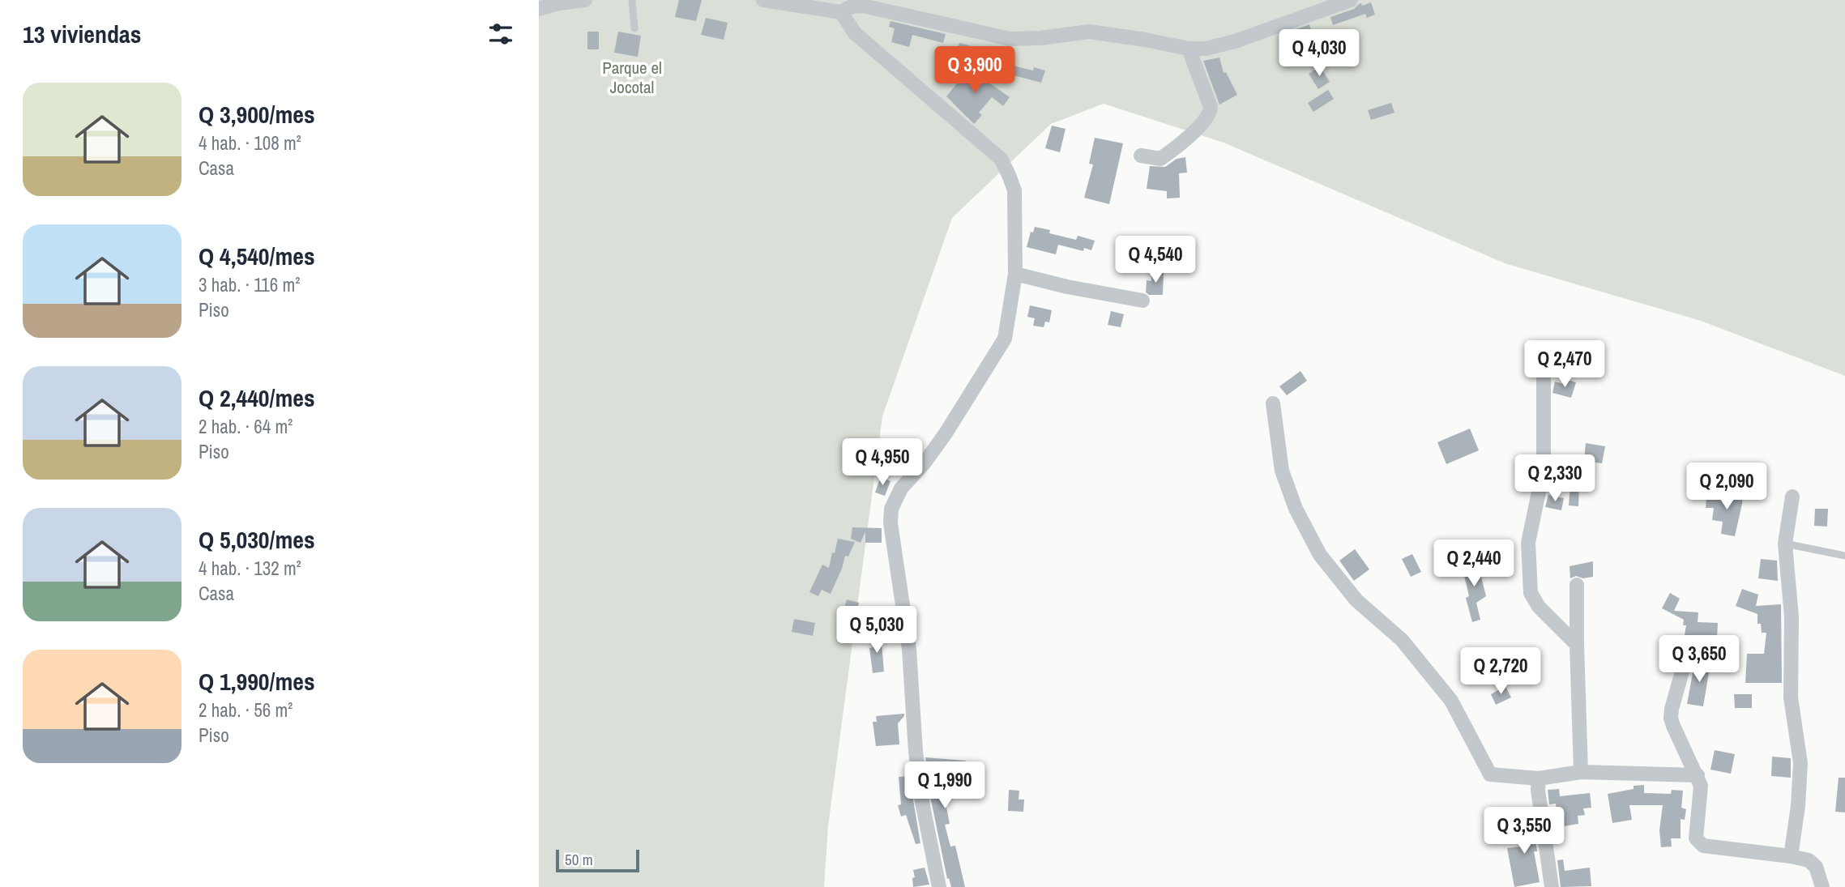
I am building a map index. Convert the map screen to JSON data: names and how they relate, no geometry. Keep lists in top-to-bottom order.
{
  "parks": ["Parque el Jocotal"],
  "scale_bar": "50 m",
  "page": {
    "heading": "13 viviendas",
    "price": [
      "Q 4,030",
      "Q 3,900",
      "Q 4,540",
      "Q 2,470",
      "Q 4,950",
      "Q 2,330",
      "Q 2,090",
      "Q 2,440",
      "Q 5,030",
      "Q 3,650",
      "Q 2,720",
      "Q 1,990",
      "Q 3,550"
    ],
    "list": [
      {
        "name": "Q 3,900/mes",
        "note": "4 hab. · 108 m² · Casa"
      },
      {
        "name": "Q 4,540/mes",
        "note": "3 hab. · 116 m² · Piso"
      },
      {
        "name": "Q 2,440/mes",
        "note": "2 hab. · 64 m² · Piso"
      },
      {
        "name": "Q 5,030/mes",
        "note": "4 hab. · 132 m² · Casa"
      },
      {
        "name": "Q 1,990/mes",
        "note": "2 hab. · 56 m² · Piso"
      }
    ],
    "scale": "50 m"
  }
}
